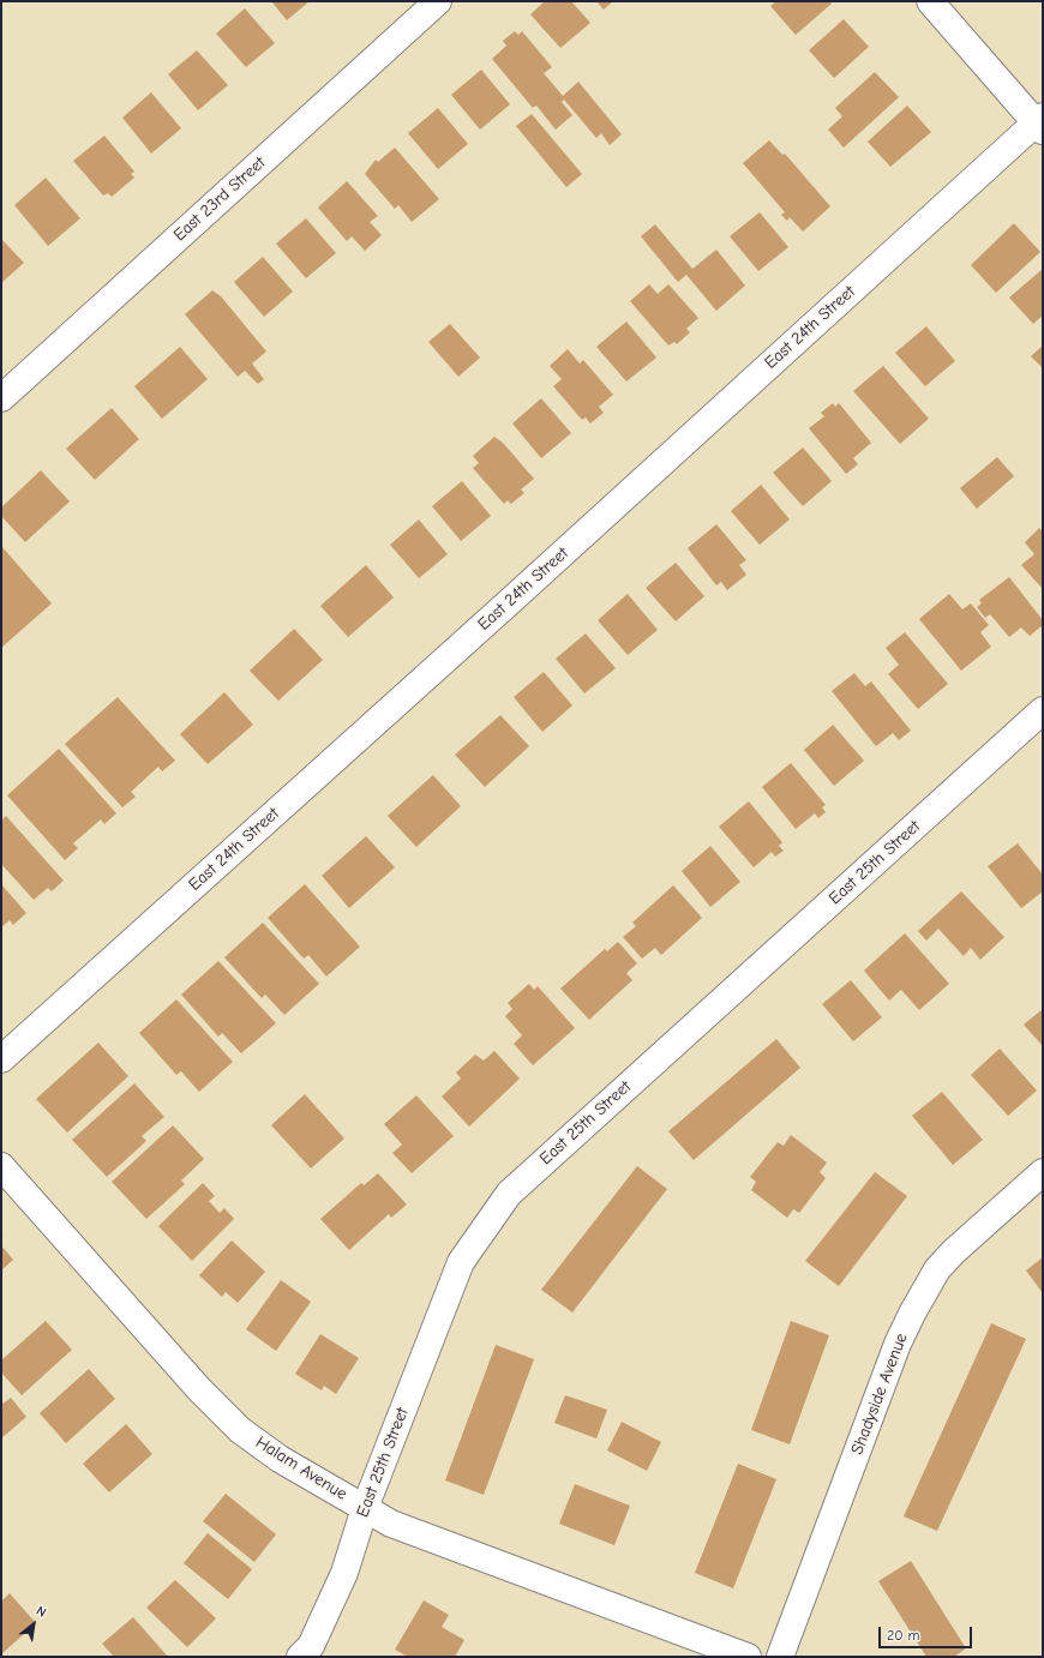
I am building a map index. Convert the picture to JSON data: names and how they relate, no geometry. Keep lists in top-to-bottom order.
{
  "streets": {
    "street": [
      "East 23rd Street",
      "East 24th Street",
      "East 25th Street",
      "Shadyside Avenue",
      "Halam Avenue"
    ]
  },
  "crossings": [
    ["East 25th Street", "Halam Avenue"]
  ],
  "scale_bar": "20 m",
  "north": "top right"
}
